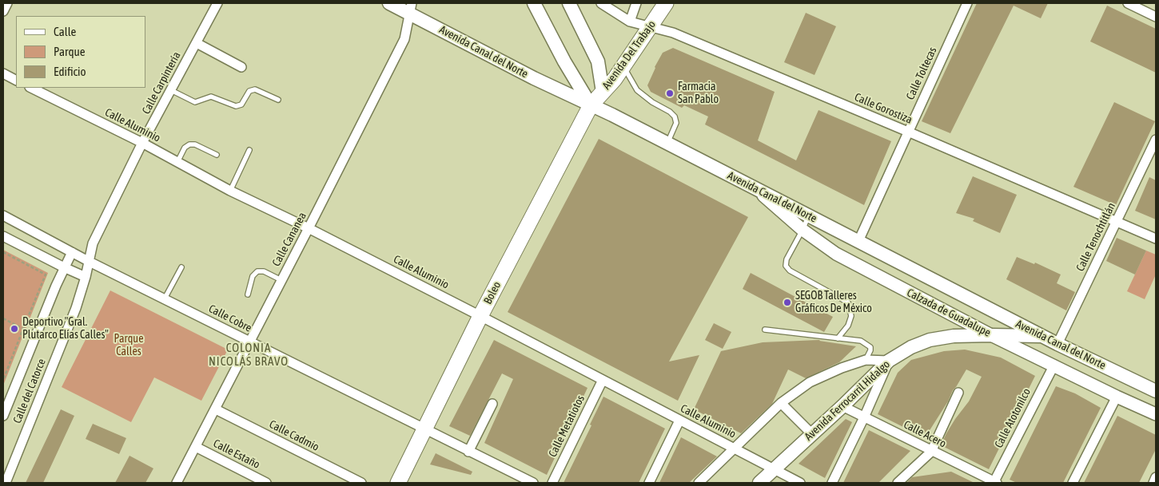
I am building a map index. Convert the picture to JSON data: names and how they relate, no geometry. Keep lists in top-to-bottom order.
{
  "streets": {
    "main road": [
      "Avenida Canal del Norte",
      "Avenida Del Trabajo",
      "Boleo",
      "Avenida Ferrocarril Hidalgo"
    ],
    "street": [
      "Calle Toltecas",
      "Calle Carpintería",
      "Calle Gorostiza",
      "Calle Aluminio",
      "Calle Tenochtitlán",
      "Calle Cananea",
      "Calzada de Guadalupe",
      "Calle Cobre",
      "Calle del Catorce",
      "Calle Atotonilco",
      "Calle Metatiotos",
      "Calle Acero",
      "Calle Cadmio",
      "Calle Estaño"
    ]
  },
  "crossings": [
    ["Avenida Canal del Norte", "Avenida Del Trabajo"],
    ["Avenida Canal del Norte", "Calle Toltecas"],
    ["Avenida Canal del Norte", "Calle Tenochtitlán"],
    ["Avenida Canal del Norte", "Calle Cananea"],
    ["Avenida Canal del Norte", "Boleo"],
    ["Avenida Canal del Norte", "Calzada de Guadalupe"],
    ["Avenida Canal del Norte", "Avenida Ferrocarril Hidalgo"],
    ["Avenida Del Trabajo", "Calle Gorostiza"],
    ["Avenida Del Trabajo", "Boleo"],
    ["Calle Toltecas", "Calle Gorostiza"],
    ["Calle Carpintería", "Calle Aluminio"],
    ["Calle Carpintería", "Calle Cobre"],
    ["Calle Carpintería", "Calle del Catorce"],
    ["Calle Gorostiza", "Calle Tenochtitlán"],
    ["Calle Aluminio", "Calle Cananea"],
    ["Calle Aluminio", "Boleo"],
    ["Calle Aluminio", "Avenida Ferrocarril Hidalgo"],
    ["Calle Aluminio", "Calle Metatiotos"],
    ["Calle Cananea", "Calle Cobre"],
    ["Calle Cananea", "Calle Cadmio"],
    ["Calle Cananea", "Calle Estaño"],
    ["Boleo", "Calle Cobre"],
    ["Calzada de Guadalupe", "Avenida Ferrocarril Hidalgo"],
    ["Calzada de Guadalupe", "Calle Atotonilco"],
    ["Calle Cobre", "Calle del Catorce"],
    ["Avenida Ferrocarril Hidalgo", "Calle Acero"],
    ["Calle Atotonilco", "Calle Acero"]
  ],
  "districts": ["COLONIA NICOLÁS BRAVO"],
  "parks": ["Parque Calles"],
  "places": ["Farmacia San Pablo", "SEGOB Talleres Gráficos De México", "Deportivo \"Gral. Plutarco Elías Calles\""],
  "legend": ["Calle", "Parque", "Edificio"]
}
